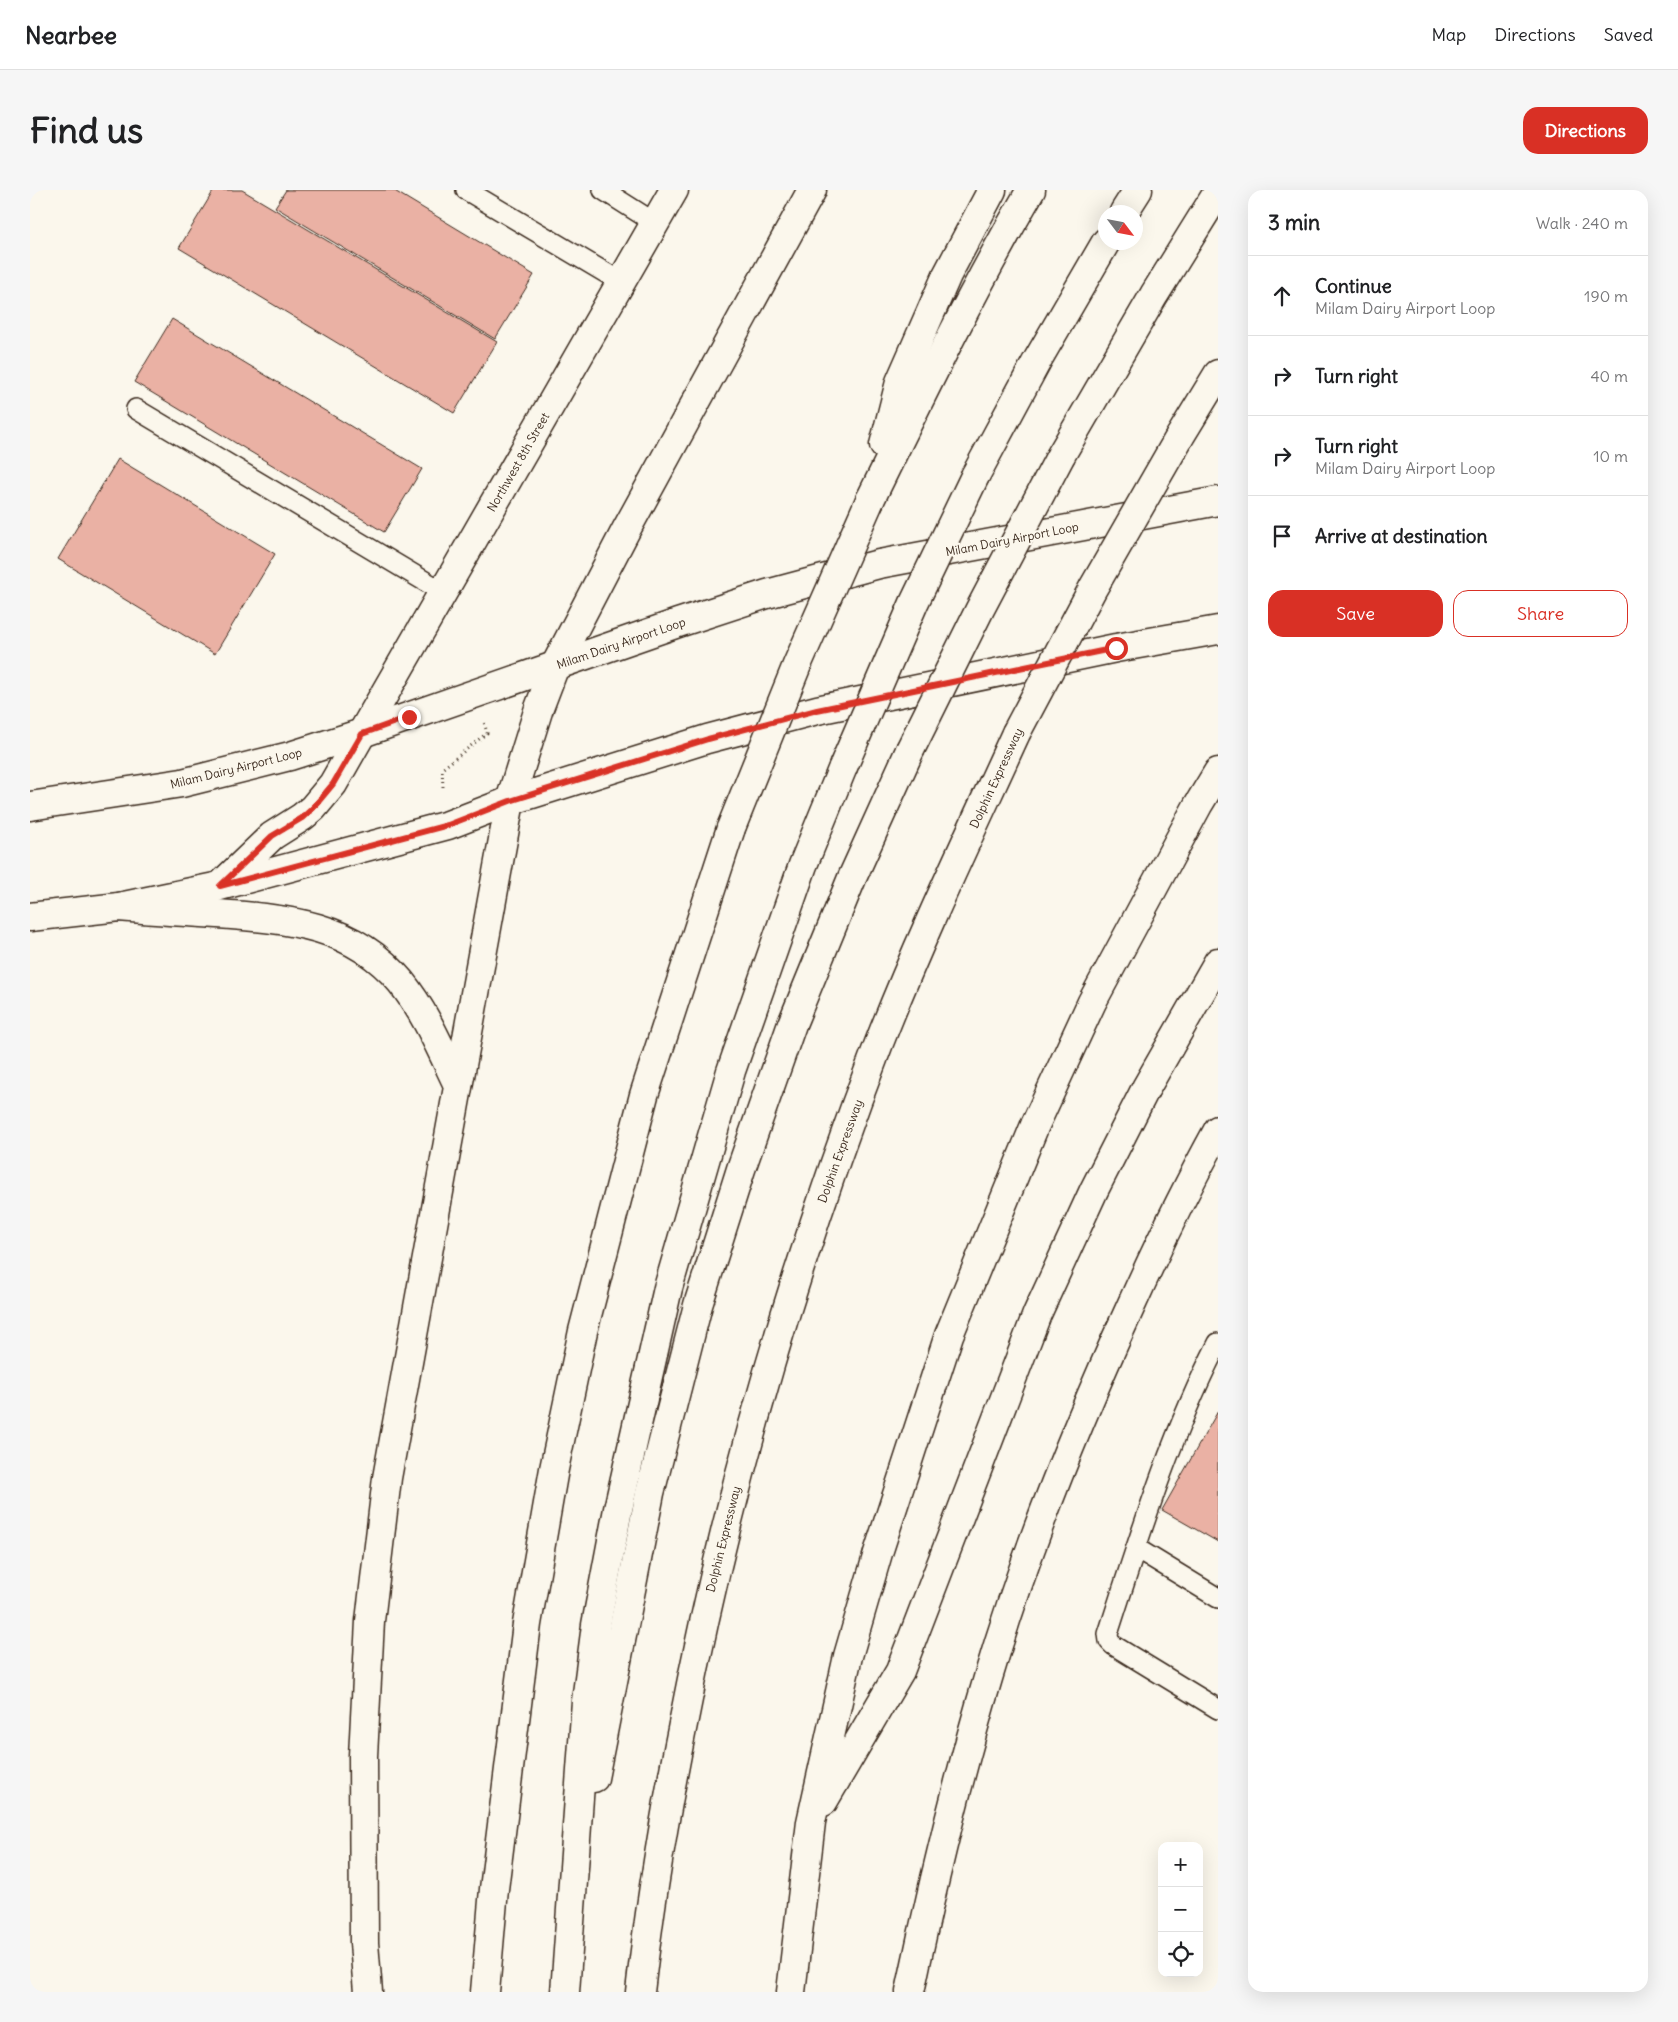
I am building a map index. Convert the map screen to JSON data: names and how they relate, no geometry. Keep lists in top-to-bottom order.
{
  "streets": {
    "main road": ["Northwest 8th Street", "Milam Dairy Airport Loop", "Dolphin Expressway"]
  },
  "crossings": [
    ["Northwest 8th Street", "Milam Dairy Airport Loop"]
  ],
  "north": "bottom right",
  "page": {
    "header": "Nearbee",
    "nav": ["Map", "Directions", "Saved"],
    "buttons": [
      "Directions",
      ["Save", "Share"]
    ],
    "title": "Find us",
    "heading": ["3 min", "Walk · 240 m"],
    "list": [
      ["Continue", "Milam Dairy Airport Loop", "190 m"],
      ["Turn right", "40 m"],
      ["Turn right", "Milam Dairy Airport Loop", "10 m"],
      "Arrive at destination"
    ],
    "map_buttons": ["+", "−"]
  }
}
